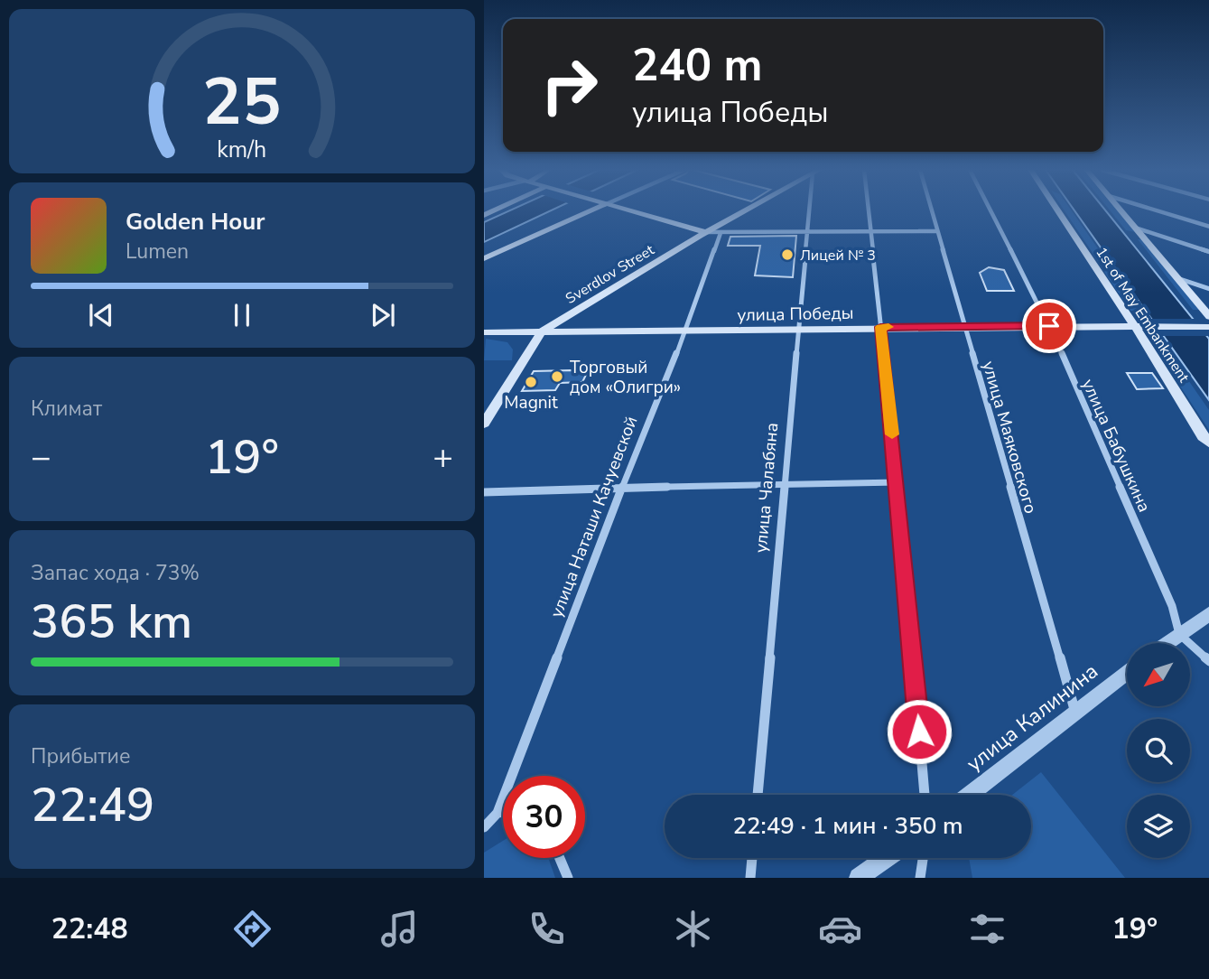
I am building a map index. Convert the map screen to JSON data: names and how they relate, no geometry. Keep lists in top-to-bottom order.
{
  "streets": {
    "main road": ["Sverdlov Street", "улица Победы", "1st of May Embankment"],
    "street": [
      "улица Маяковского",
      "улица Бабушкина",
      "улица Чалабяна",
      "улица Наташи Качуевской",
      "улица Калинина"
    ]
  },
  "crossings": [
    ["Sverdlov Street", "улица Победы"],
    ["улица Победы", "1st of May Embankment"],
    ["улица Победы", "улица Маяковского"],
    ["улица Победы", "улица Бабушкина"],
    ["улица Победы", "улица Чалабяна"],
    ["улица Победы", "улица Наташи Качуевской"],
    ["улица Маяковского", "улица Калинина"]
  ],
  "places": ["Лицей № 3", "Торговый дом «Олигри»", "Magnit"],
  "north": "bottom left",
  "page": {
    "turn": ["240 m", "улица Победы"],
    "song": ["Golden Hour", "Lumen"],
    "tile": [
      "Климат",
      ["Запас хода · 73%", "365 km"],
      ["Прибытие", "22:49"]
    ],
    "heat": ["−", "19°", "+"],
    "limit": "30",
    "trip": "22:49 · 1 мин · 350 m",
    "tabs": ["22:48", "19°"],
    "gauge": ["25", "km/h"]
  }
}
